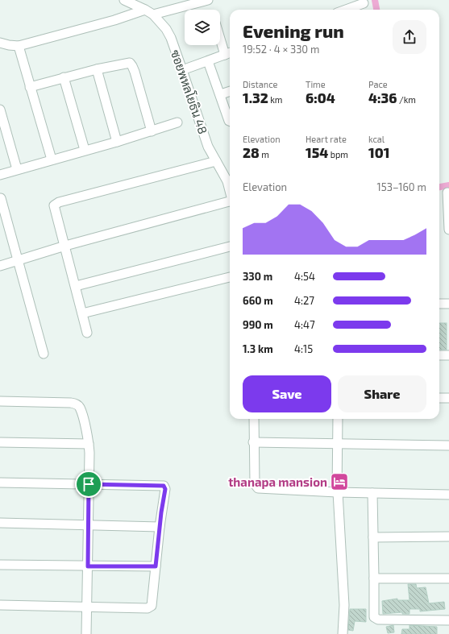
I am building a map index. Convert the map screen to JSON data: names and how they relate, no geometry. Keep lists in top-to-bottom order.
{
  "streets": {
    "street": ["ซอยพหลโยธิน 48"]
  },
  "places": {
    "hotel": ["thanapa mansion"]
  },
  "page": {
    "heading": ["Evening run", "19:52 · 4 × 330 m"],
    "stats": [
      ["Distance", "1.32 km"],
      ["Time", "6:04"],
      ["Pace", "4:36 /km"],
      ["Elevation", "28 m"],
      ["Heart rate", "154 bpm"],
      ["kcal", "101"]
    ],
    "chart": ["Elevation", "153–160 m"],
    "list": [
      {
        "name": "330 m",
        "note": "4:54"
      },
      {
        "name": "660 m",
        "note": "4:27"
      },
      {
        "name": "990 m",
        "note": "4:47"
      },
      {
        "name": "1.3 km",
        "note": "4:15"
      }
    ],
    "buttons": ["Save", "Share"]
  }
}
